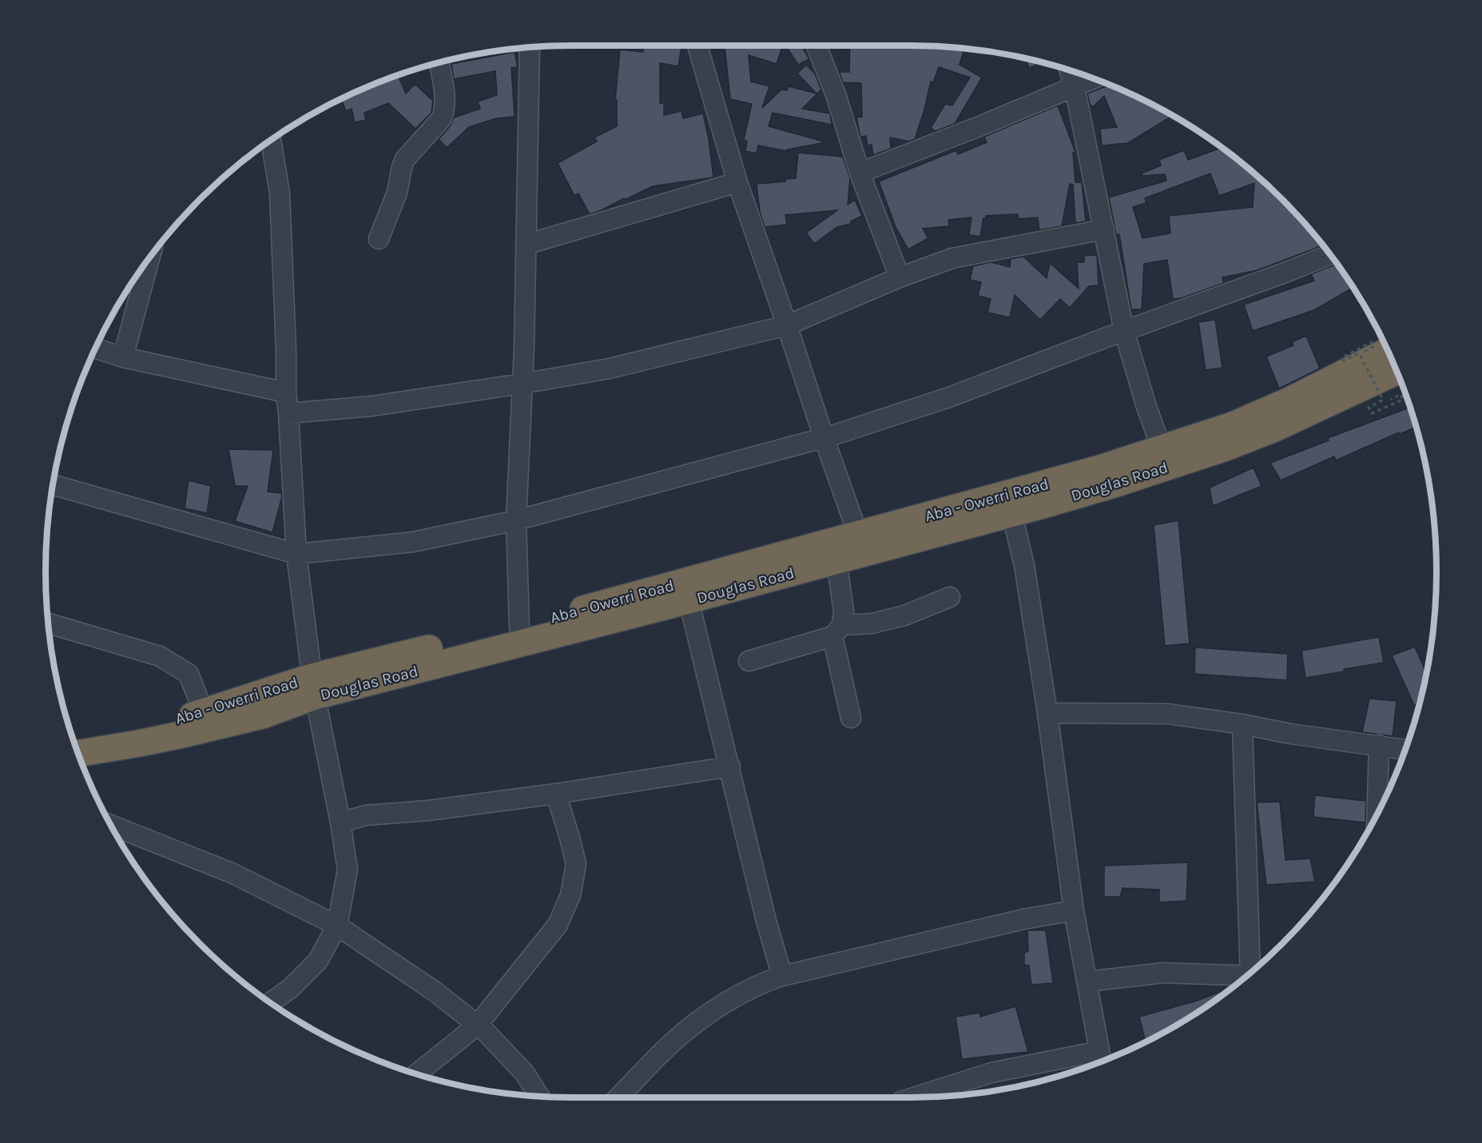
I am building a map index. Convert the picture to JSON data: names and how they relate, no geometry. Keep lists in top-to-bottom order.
{
  "streets": {
    "highway": ["Douglas Road", "Aba - Owerri Road"]
  },
  "crossings": [
    ["Douglas Road", "Aba - Owerri Road"]
  ]
}
